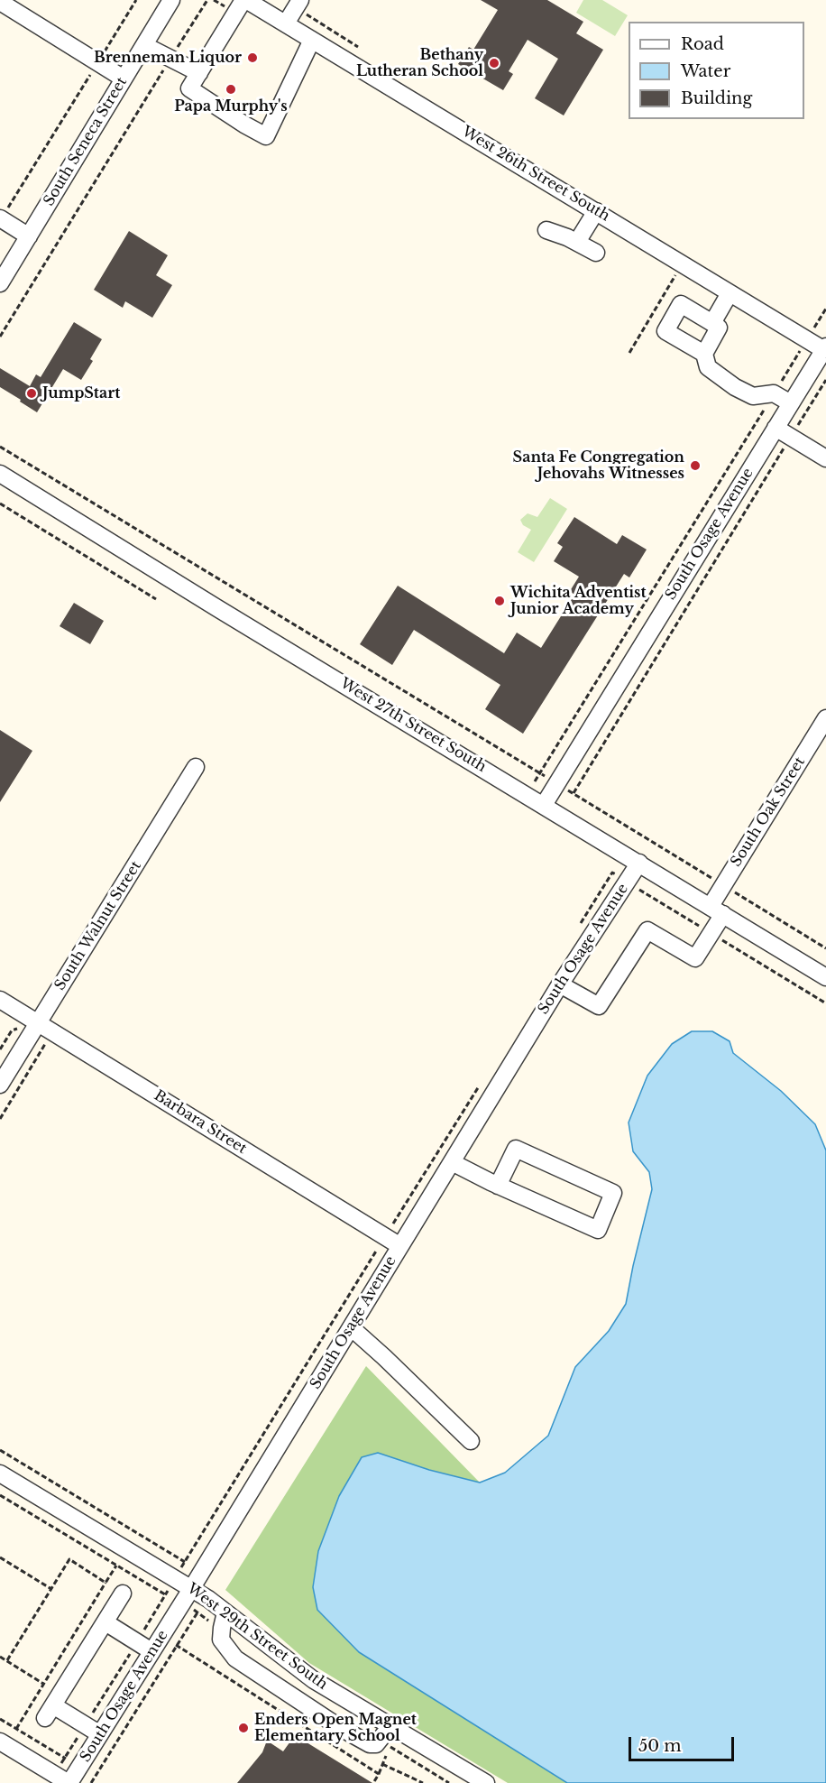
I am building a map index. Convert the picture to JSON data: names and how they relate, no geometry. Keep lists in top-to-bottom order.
{
  "streets": {
    "street": [
      "South Seneca Street",
      "West 26th Street South",
      "South Osage Avenue",
      "West 27th Street South",
      "South Oak Street",
      "South Walnut Street",
      "Barbara Street",
      "West 29th Street South"
    ]
  },
  "crossings": [
    ["West 26th Street South", "South Osage Avenue"],
    ["South Osage Avenue", "West 27th Street South"],
    ["South Osage Avenue", "South Oak Street"],
    ["South Osage Avenue", "Barbara Street"],
    ["South Osage Avenue", "West 29th Street South"],
    ["West 27th Street South", "South Oak Street"],
    ["South Walnut Street", "Barbara Street"]
  ],
  "places": [
    "Brenneman Liquor",
    "Bethany Lutheran School",
    "Papa Murphy's",
    "JumpStart",
    "Santa Fe Congregation Jehovahs Witnesses",
    "Wichita Adventist Junior Academy",
    "Enders Open Magnet Elementary School"
  ],
  "legend": ["Road", "Water", "Building"],
  "scale_bar": "50 m"
}
